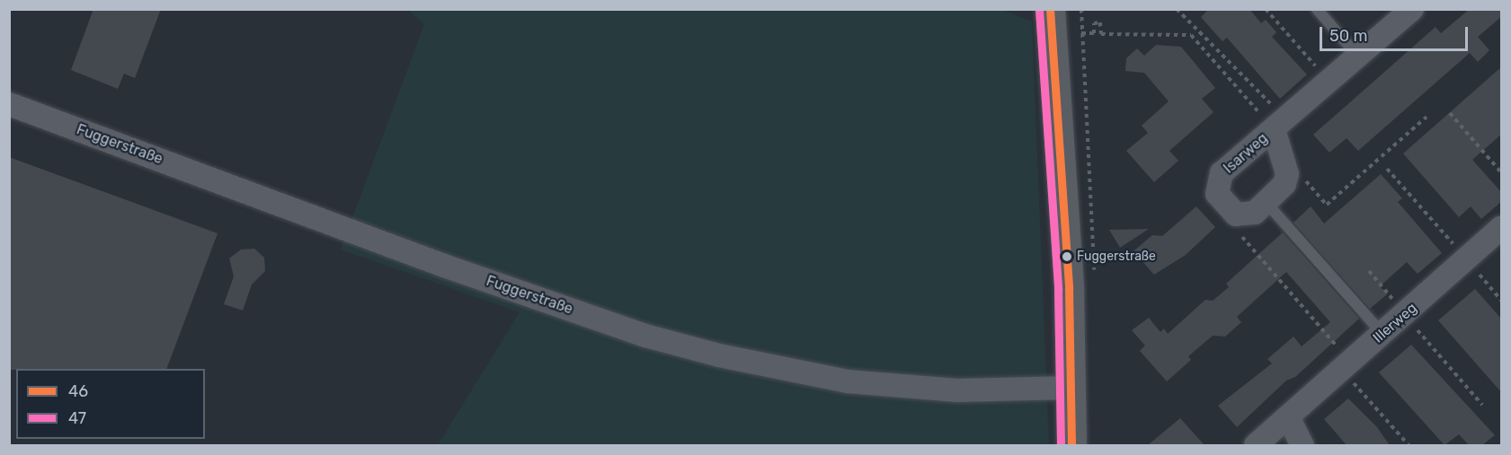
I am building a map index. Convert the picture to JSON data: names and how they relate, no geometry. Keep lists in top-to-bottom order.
{
  "streets": {
    "street": ["Fuggerstraße", "Isarweg", "Illerweg"]
  },
  "places": ["Fuggerstraße"],
  "lines": ["transit line 46", "transit line 47"],
  "legend": ["46", "47"],
  "scale_bar": "50 m"
}
